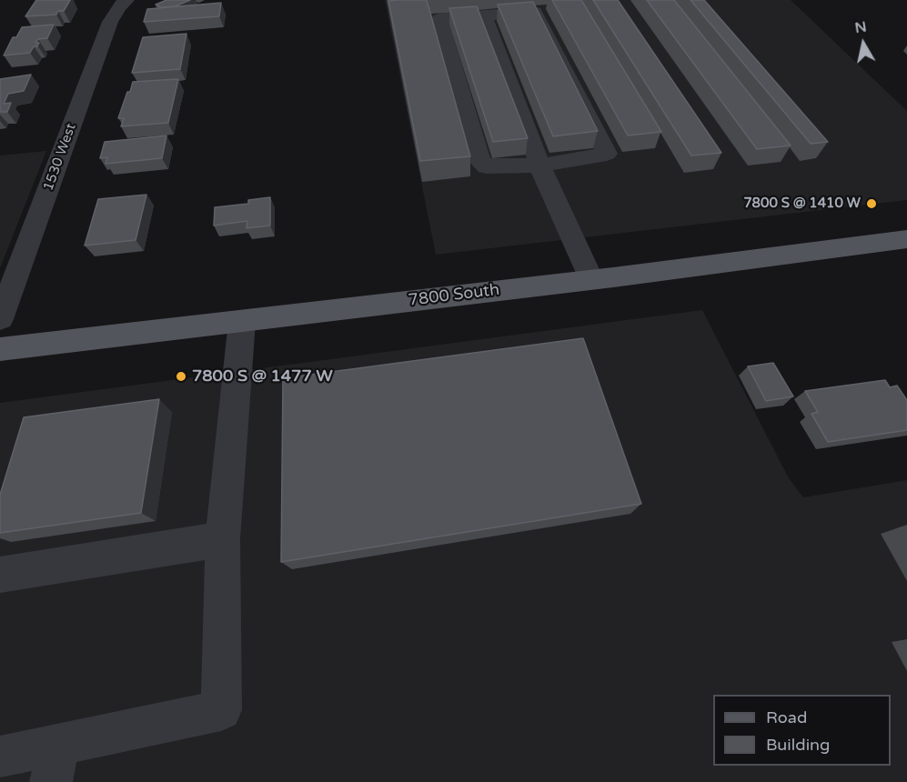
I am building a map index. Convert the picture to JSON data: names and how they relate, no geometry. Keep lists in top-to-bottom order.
{
  "streets": {
    "main road": ["7800 South"],
    "street": ["1530 West"]
  },
  "places": ["7800 S @ 1410 W", "7800 S @ 1477 W"],
  "legend": ["Road", "Building"],
  "north": "top"
}
